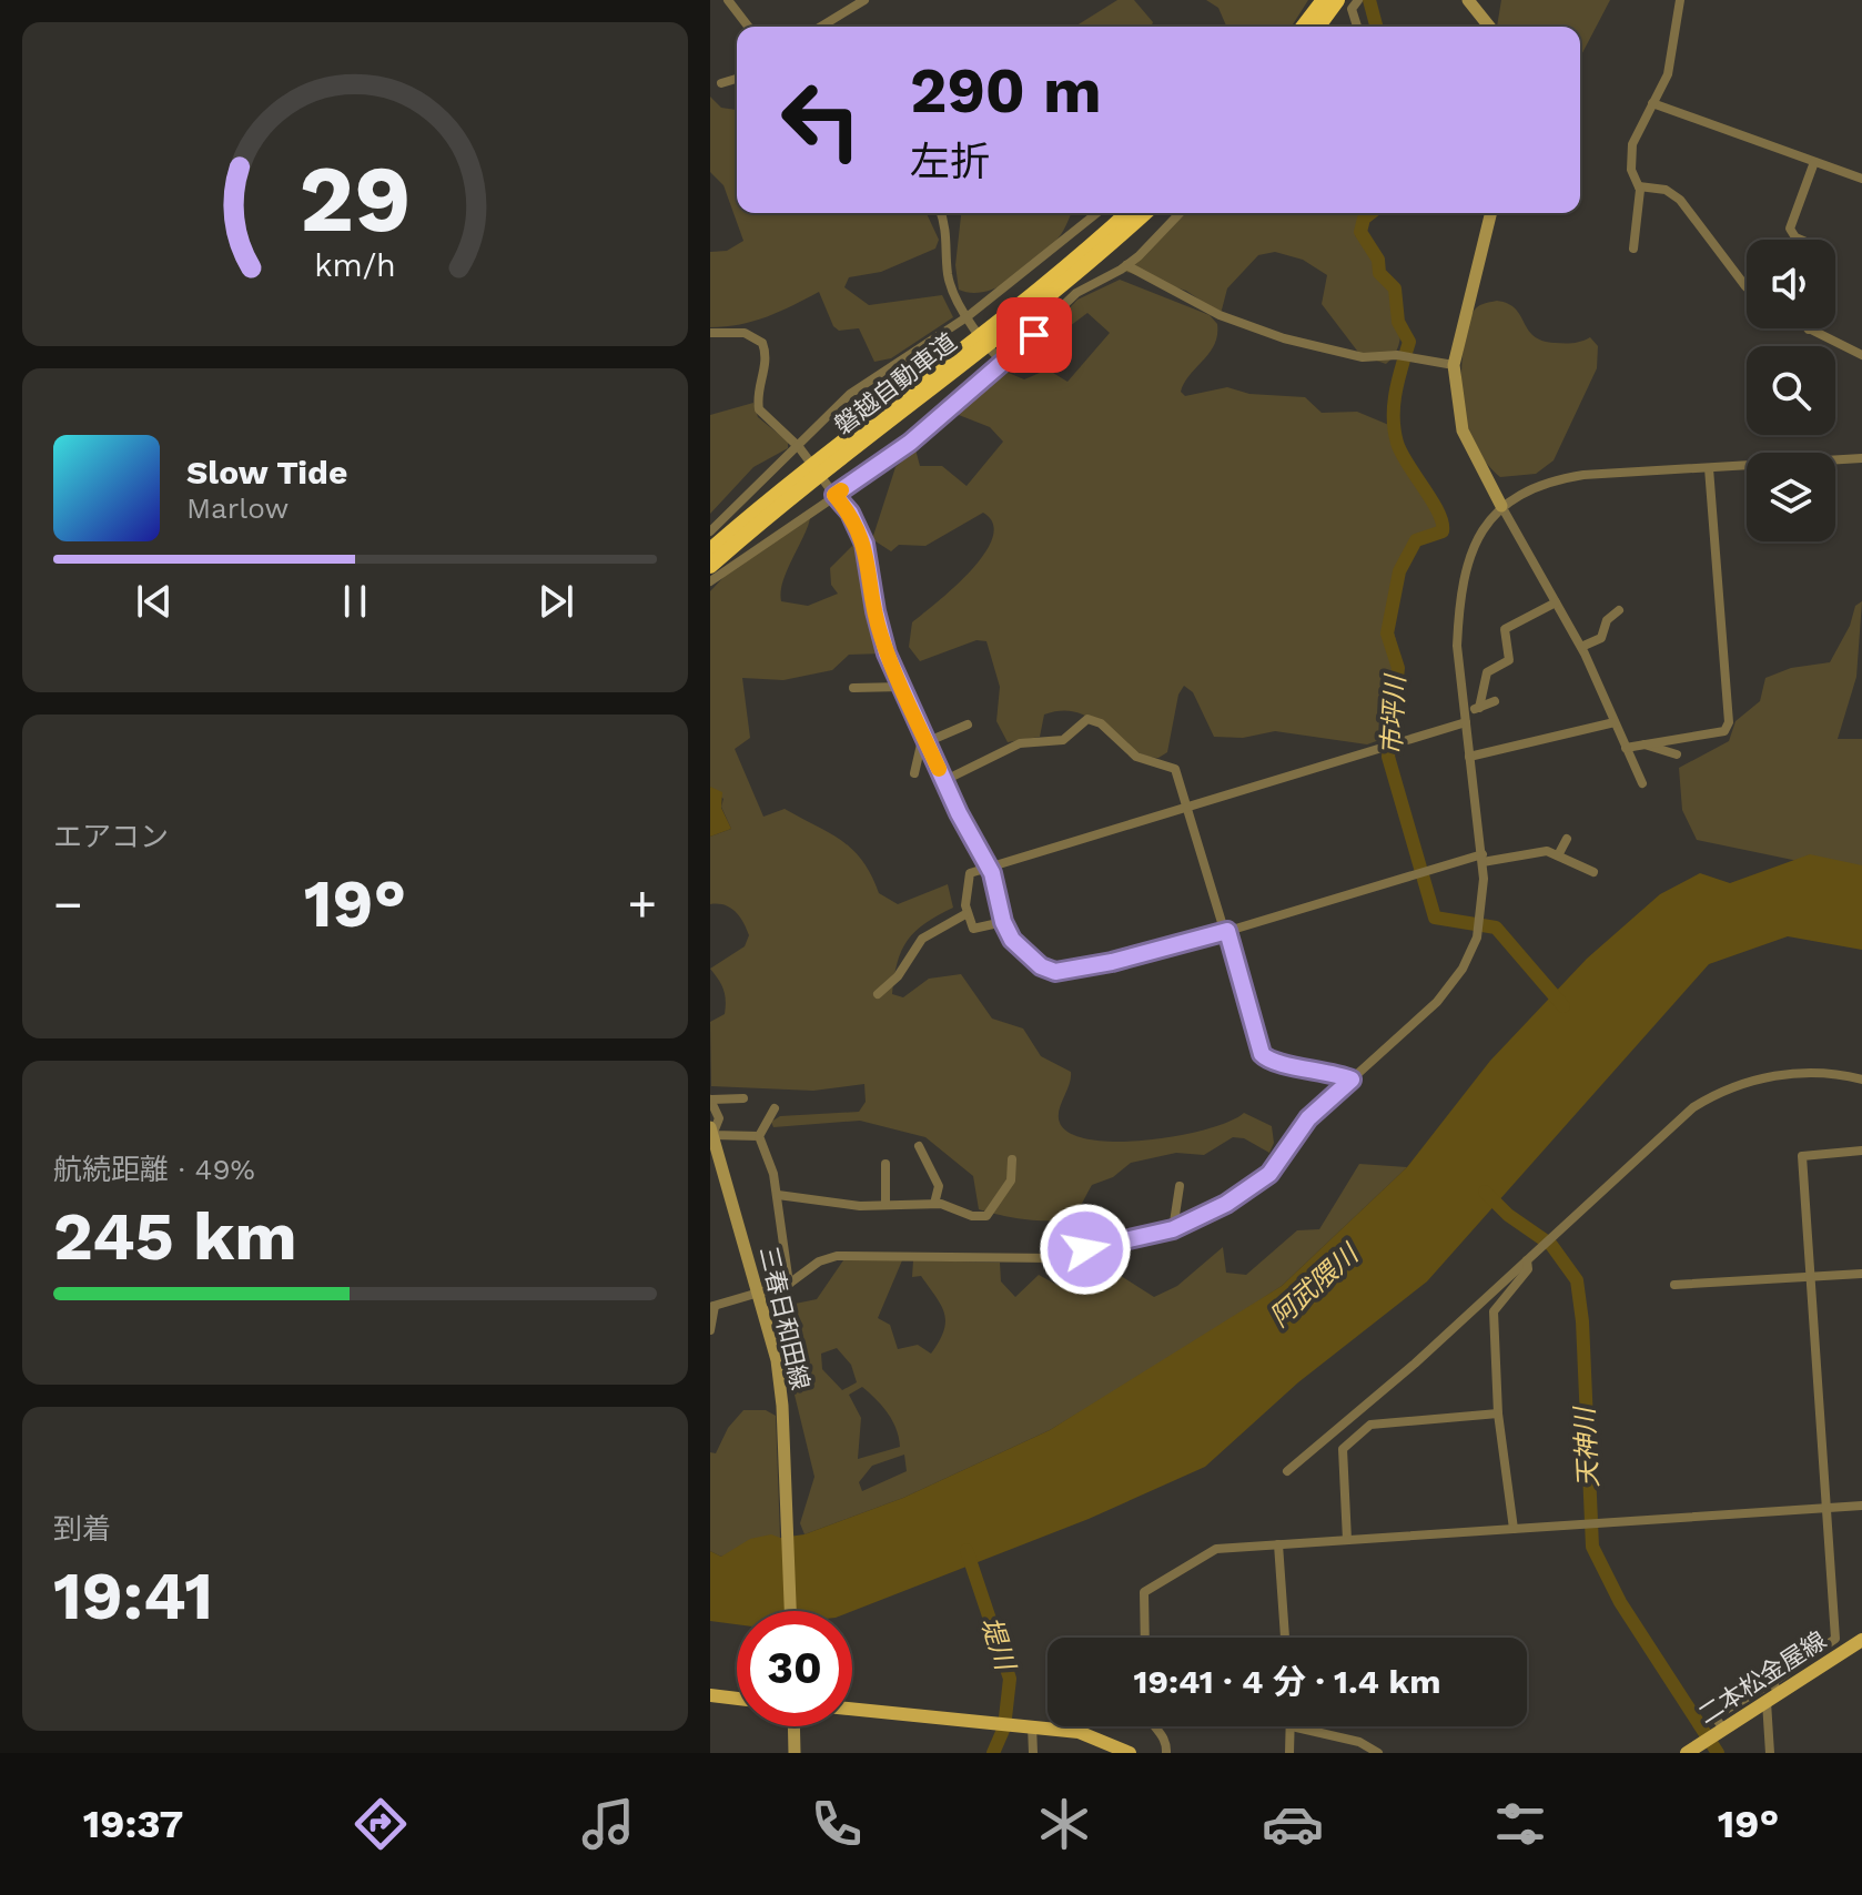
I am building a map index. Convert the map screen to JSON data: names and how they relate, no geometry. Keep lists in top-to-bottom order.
{
  "streets": {
    "highway": ["磐越自動車道"],
    "main road": ["三春日和田線", "二本松金屋線"]
  },
  "water": [
    "市坪川",
    "阿武隈川",
    "天神川",
    "堤川"
  ],
  "page": {
    "turn": ["290 m", "左折"],
    "song": ["Slow Tide", "Marlow"],
    "tile": [
      "エアコン",
      ["航続距離 · 49%", "245 km"],
      ["到着", "19:41"]
    ],
    "heat": ["−", "19°", "+"],
    "limit": "30",
    "trip": "19:41 · 4 分 · 1.4 km",
    "tabs": ["19:37", "19°"],
    "gauge": ["29", "km/h"]
  }
}
